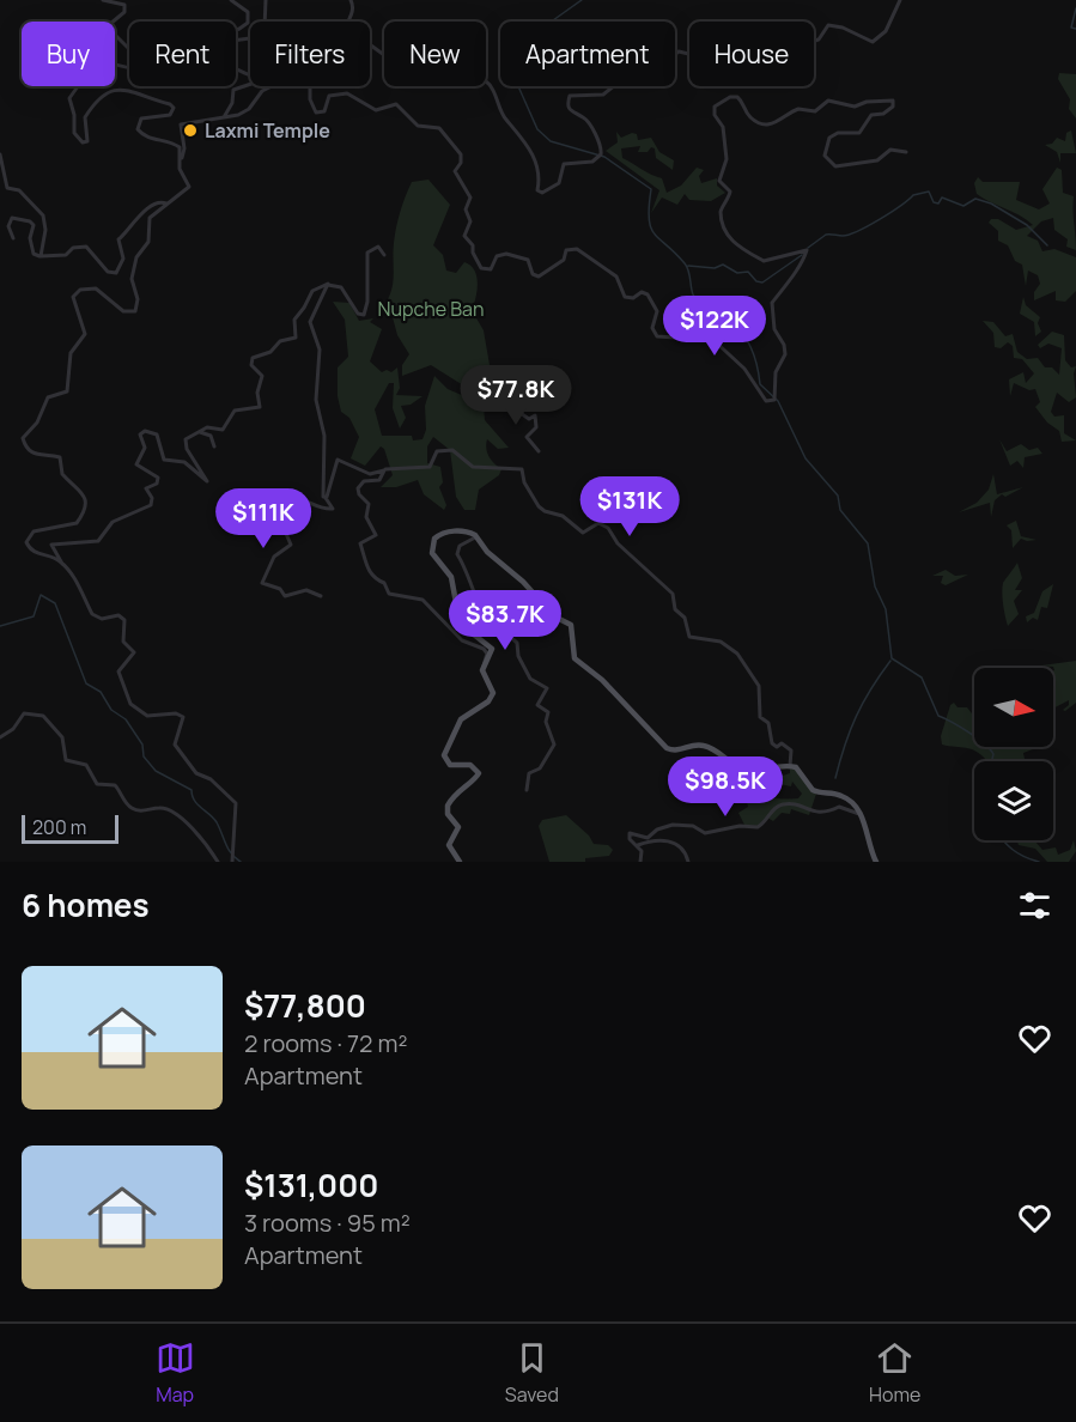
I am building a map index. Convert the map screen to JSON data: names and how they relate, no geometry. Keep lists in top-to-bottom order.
{
  "parks": ["Nupche Ban"],
  "places": ["Laxmi Temple"],
  "scale_bar": "200 m",
  "north": "right",
  "page": {
    "chip": [
      "Buy",
      "Rent",
      "Filters",
      "New",
      "Apartment",
      "House"
    ],
    "price": [
      "$122K",
      "$77.8K",
      "$131K",
      "$111K",
      "$83.7K",
      "$98.5K"
    ],
    "scale": "200 m",
    "heading": "6 homes",
    "list": [
      {
        "name": "$77,800",
        "note": "2 rooms · 72 m² · Apartment"
      },
      {
        "name": "$131,000",
        "note": "3 rooms · 95 m² · Apartment"
      }
    ],
    "tabs": ["Map", "Saved", "Home"]
  }
}
